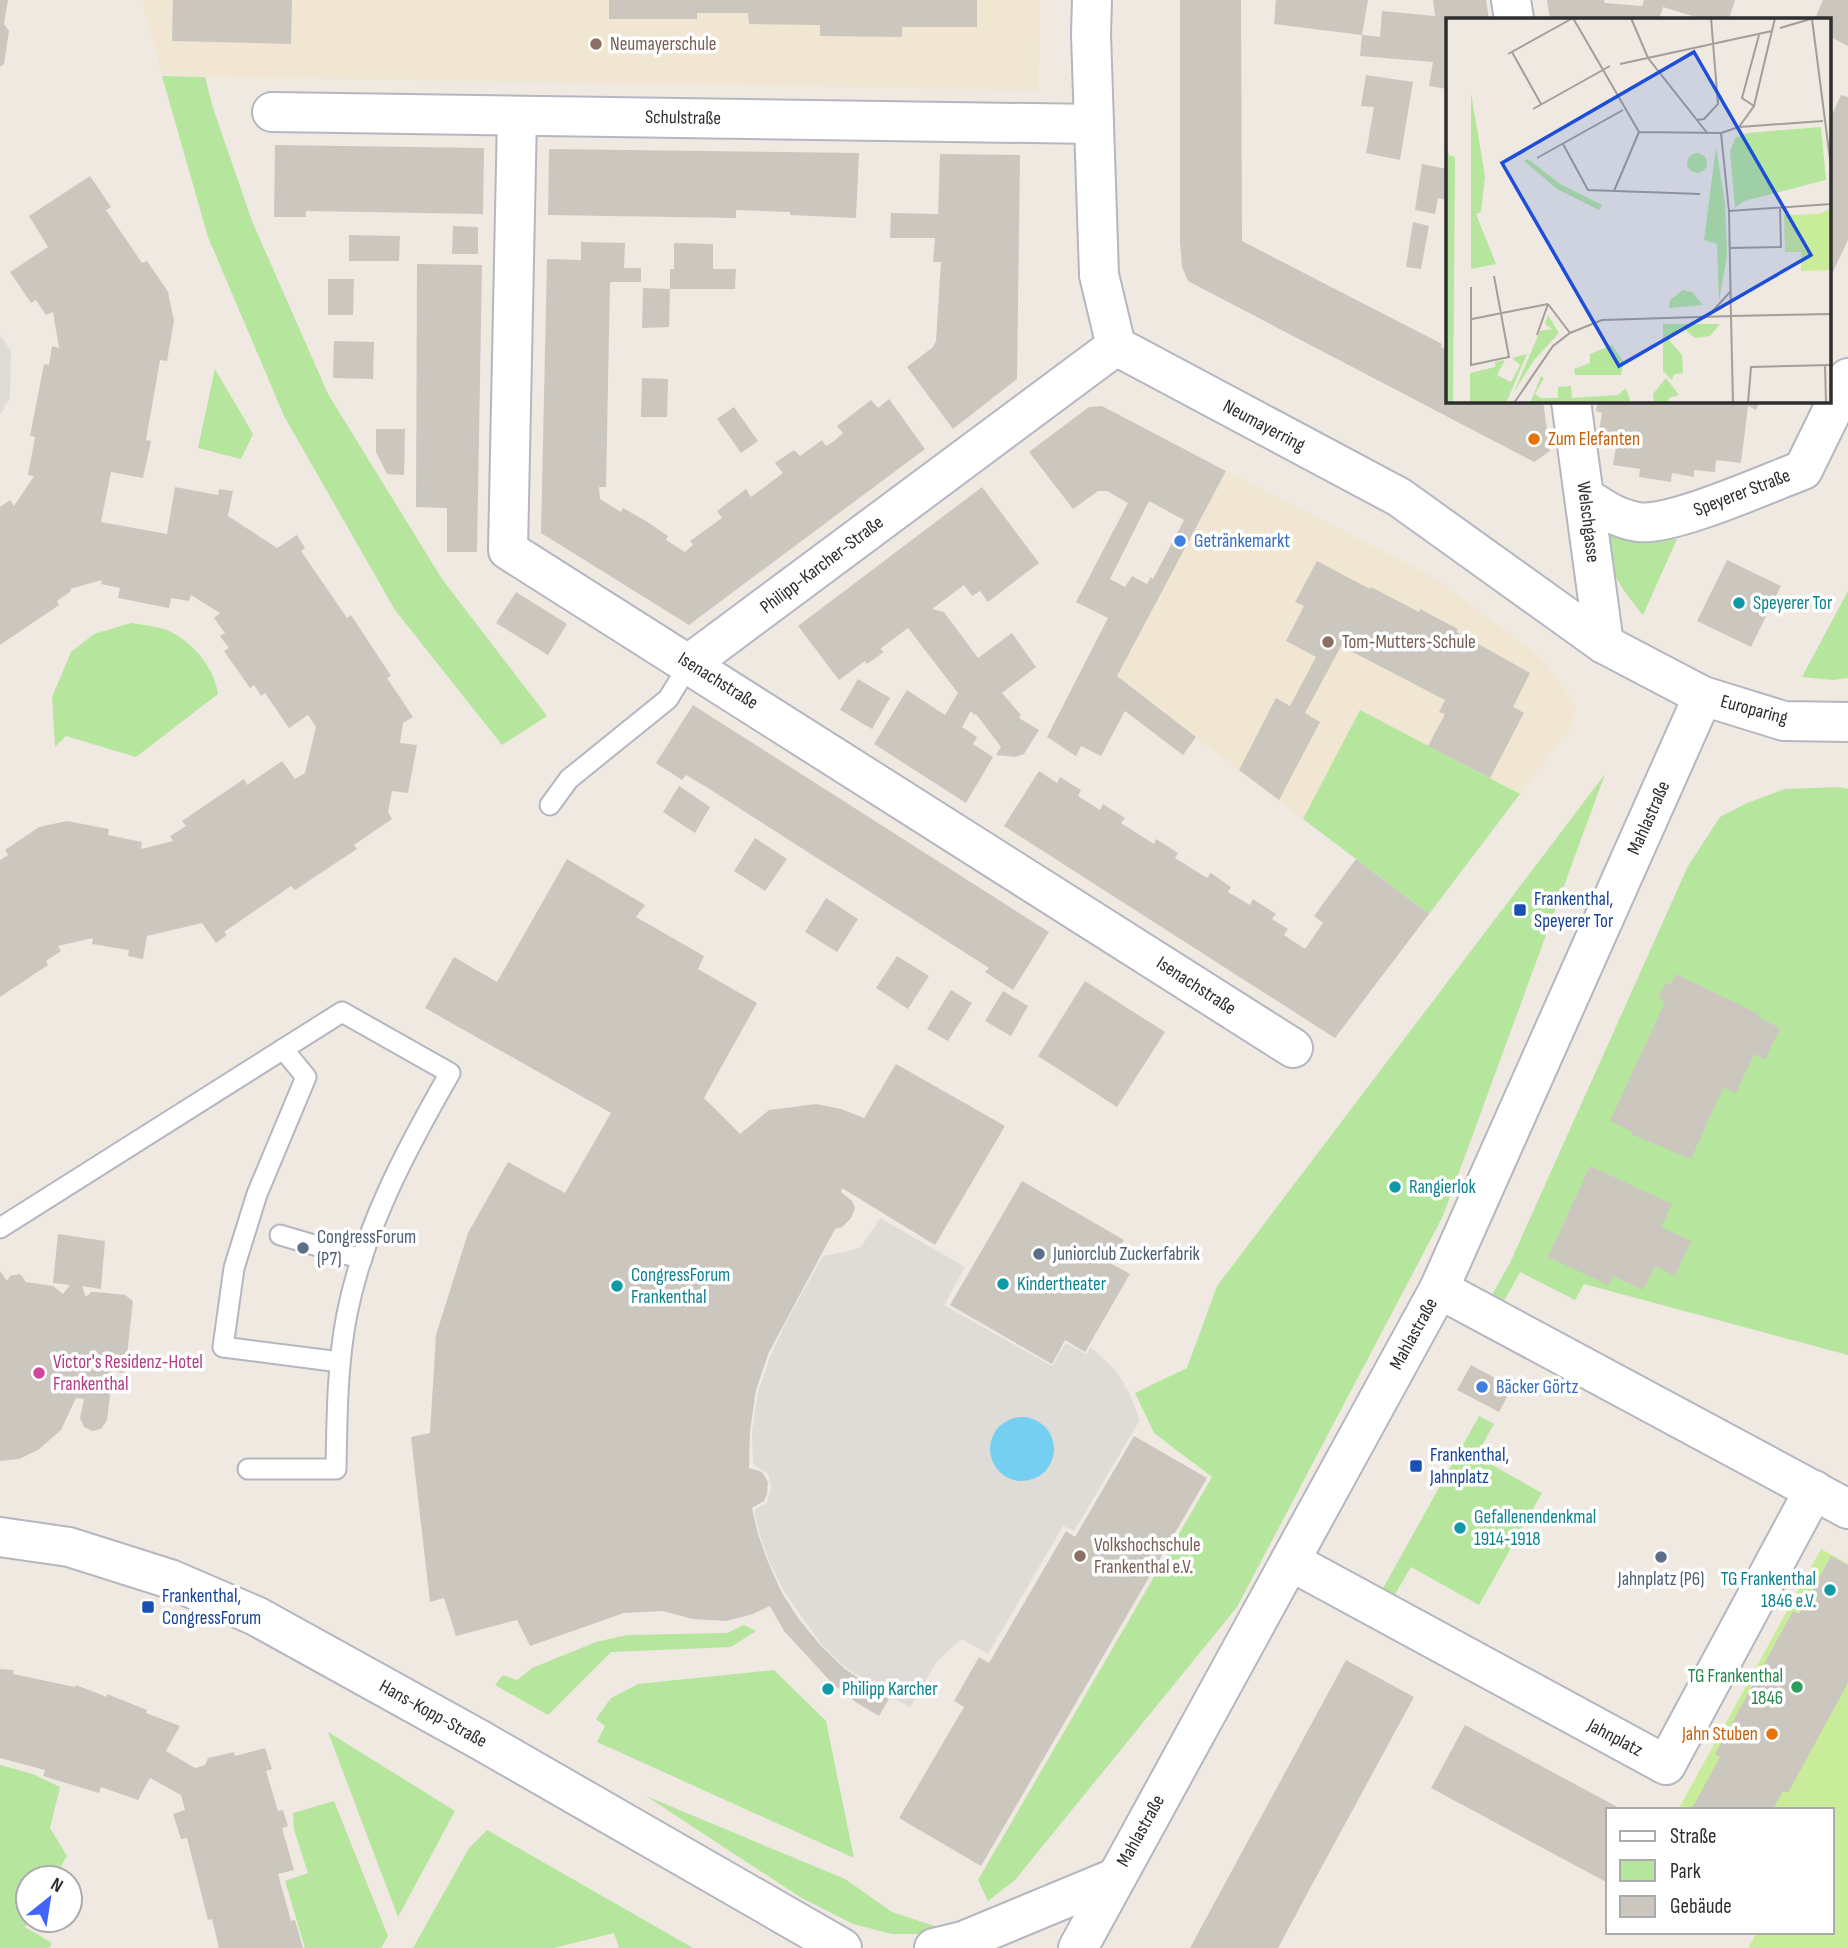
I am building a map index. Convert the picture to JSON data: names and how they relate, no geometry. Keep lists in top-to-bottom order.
{
  "streets": {
    "street": [
      "Schulstraße",
      "Neumayerring",
      "Speyerer Straße",
      "Welschgasse",
      "Philipp-Karcher-Straße",
      "Isenachstraße",
      "Europaring",
      "Mahlastraße",
      "Hans-Kopp-Straße",
      "Jahnplatz"
    ]
  },
  "crossings": [
    ["Schulstraße", "Isenachstraße"],
    ["Neumayerring", "Welschgasse"],
    ["Neumayerring", "Philipp-Karcher-Straße"],
    ["Neumayerring", "Europaring"],
    ["Neumayerring", "Mahlastraße"],
    ["Speyerer Straße", "Welschgasse"],
    ["Philipp-Karcher-Straße", "Isenachstraße"],
    ["Europaring", "Mahlastraße"],
    ["Mahlastraße", "Jahnplatz"]
  ],
  "places": {
    "other": [
      "Neumayerschule",
      "Zum Elefanten",
      "Getränkemarkt",
      "Speyerer Tor",
      "Tom-Mutters-Schule",
      "Rangierlok",
      "CongressForum (P7)",
      "Juniorclub Zuckerfabrik",
      "Kindertheater",
      "CongressForum Frankenthal",
      "Victor's Residenz-Hotel Frankenthal",
      "Bäcker Görtz",
      "Gefallenendenkmal 1914-1918",
      "Volkshochschule Frankenthal e.V.",
      "Jahnplatz (P6)",
      "TG Frankenthal 1846 e.V.",
      "TG Frankenthal 1846",
      "Philipp Karcher",
      "Jahn Stuben"
    ],
    "transit": ["Frankenthal, Speyerer Tor", "Frankenthal, Jahnplatz", "Frankenthal, CongressForum"]
  },
  "legend": ["Straße", "Park", "Gebäude"],
  "north": "top right"
}
